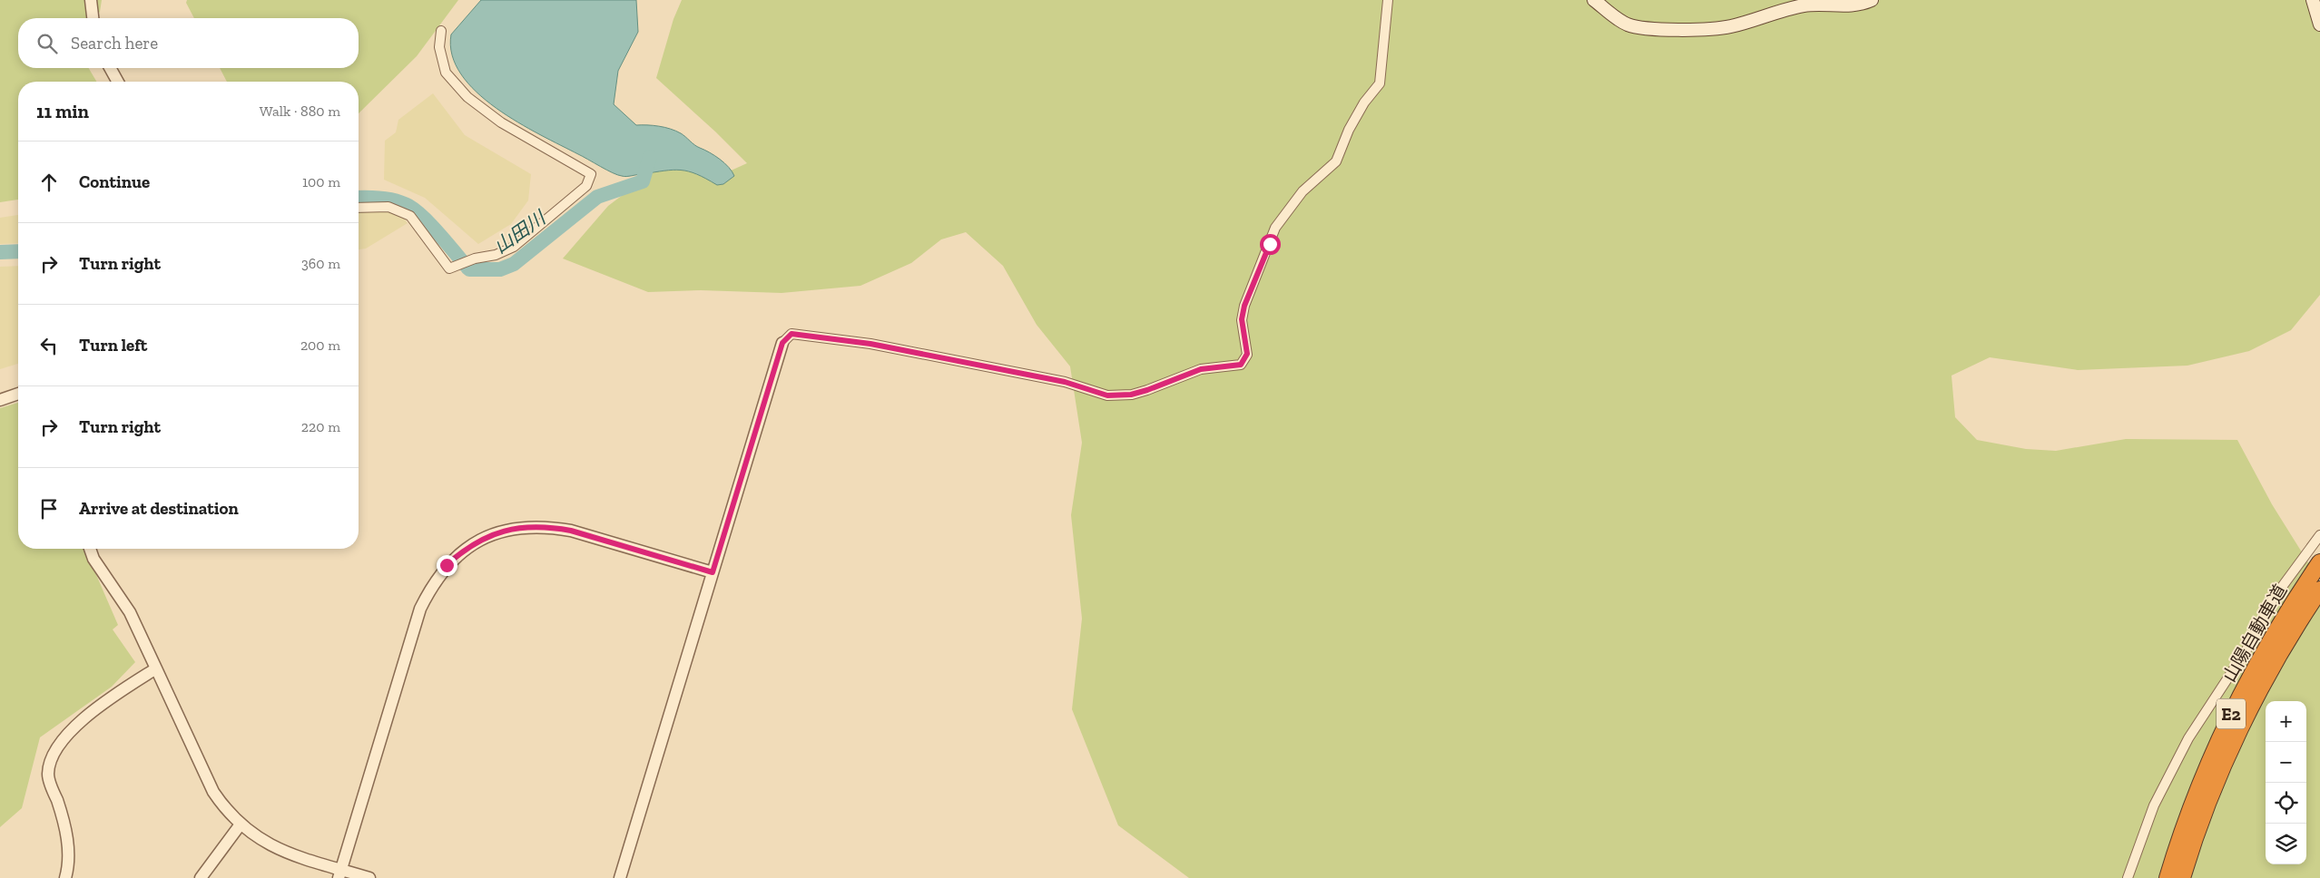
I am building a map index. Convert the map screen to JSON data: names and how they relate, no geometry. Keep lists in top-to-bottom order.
{
  "streets": {
    "highway": ["山陽自動車道", "E2"]
  },
  "water": ["山田川"],
  "page": {
    "search": "Search here",
    "heading": ["11 min", "Walk · 880 m"],
    "list": [
      ["Continue", "100 m"],
      ["Turn right", "360 m"],
      ["Turn left", "200 m"],
      ["Turn right", "220 m"],
      "Arrive at destination"
    ],
    "map_buttons": ["+", "−"]
  }
}
